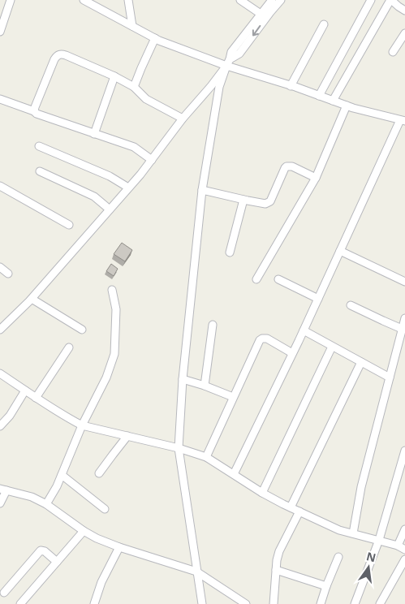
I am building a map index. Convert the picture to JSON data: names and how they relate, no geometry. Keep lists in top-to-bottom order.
{
  "north": "top"
}
